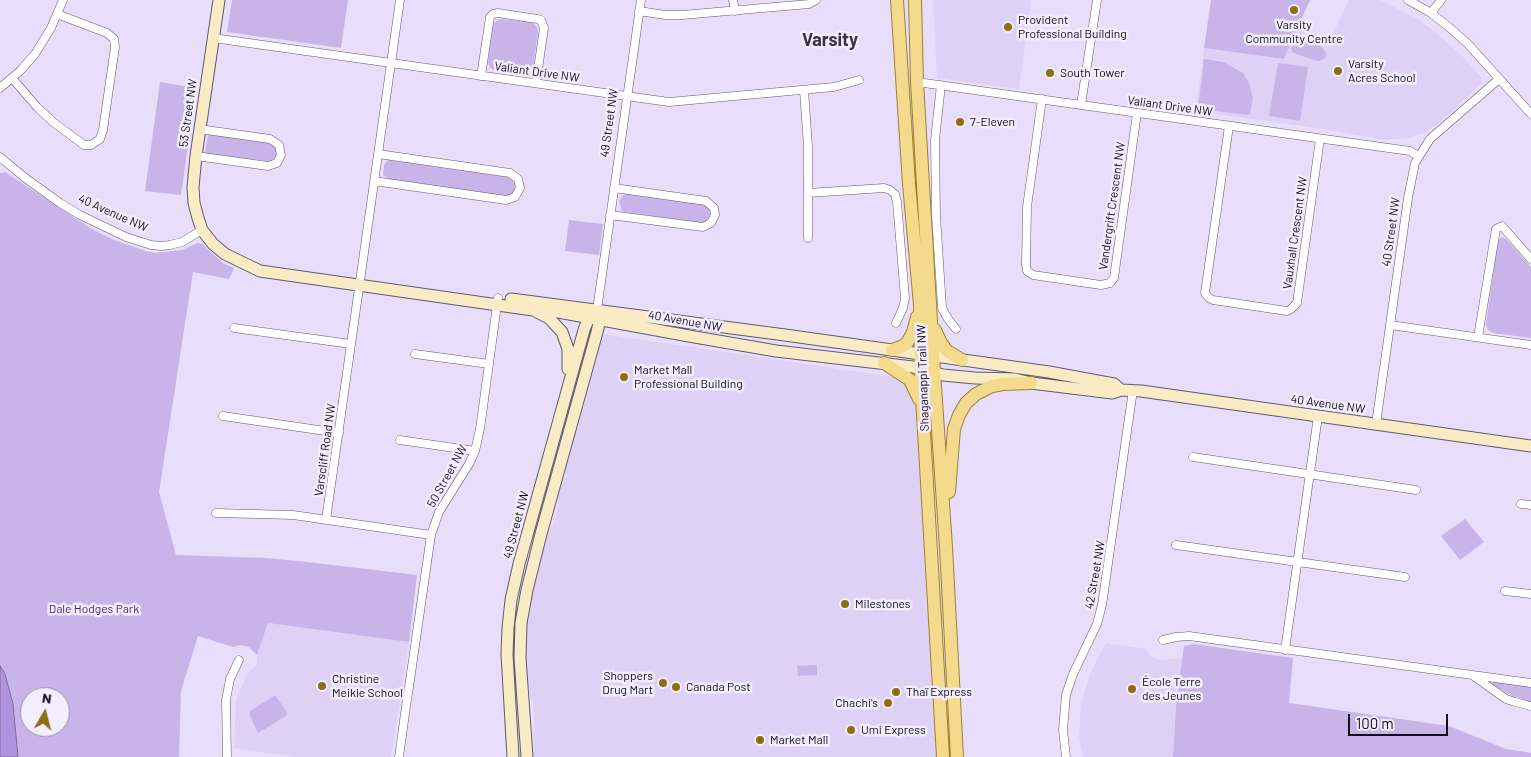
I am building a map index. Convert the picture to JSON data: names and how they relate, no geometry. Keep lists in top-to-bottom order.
{
  "streets": {
    "main road": ["Shaganappi Trail NW"],
    "street": [
      "Valiant Drive NW",
      "53 Street NW",
      "49 Street NW",
      "Vandergrift Crescent NW",
      "40 Avenue NW",
      "40 Street NW",
      "Vauxhall Crescent NW",
      "Varscliff Road NW",
      "50 Street NW",
      "42 Street NW"
    ]
  },
  "crossings": [
    ["Valiant Drive NW", "53 Street NW"],
    ["Valiant Drive NW", "49 Street NW"],
    ["Valiant Drive NW", "Vandergrift Crescent NW"],
    ["Valiant Drive NW", "40 Street NW"],
    ["Valiant Drive NW", "Vauxhall Crescent NW"],
    ["Valiant Drive NW", "Shaganappi Trail NW"],
    ["Valiant Drive NW", "Varscliff Road NW"],
    ["53 Street NW", "40 Avenue NW"],
    ["49 Street NW", "40 Avenue NW"],
    ["40 Avenue NW", "40 Street NW"],
    ["40 Avenue NW", "Shaganappi Trail NW"],
    ["40 Avenue NW", "Varscliff Road NW"],
    ["40 Avenue NW", "50 Street NW"],
    ["40 Avenue NW", "42 Street NW"]
  ],
  "districts": ["Varsity"],
  "parks": ["Dale Hodges Park"],
  "places": [
    "Varsity Community Centre",
    "Provident Professional Building",
    "Varsity Acres School",
    "South Tower",
    "7-Eleven",
    "Market Mall Professional Building",
    "Milestones",
    "Shoppers Drug Mart",
    "Christine Meikle School",
    "Canada Post",
    "École Terre des Jeunes",
    "Thaï Express",
    "Chachi's",
    "Umi Express",
    "Market Mall"
  ],
  "scale_bar": "100 m",
  "north": "top"
}
